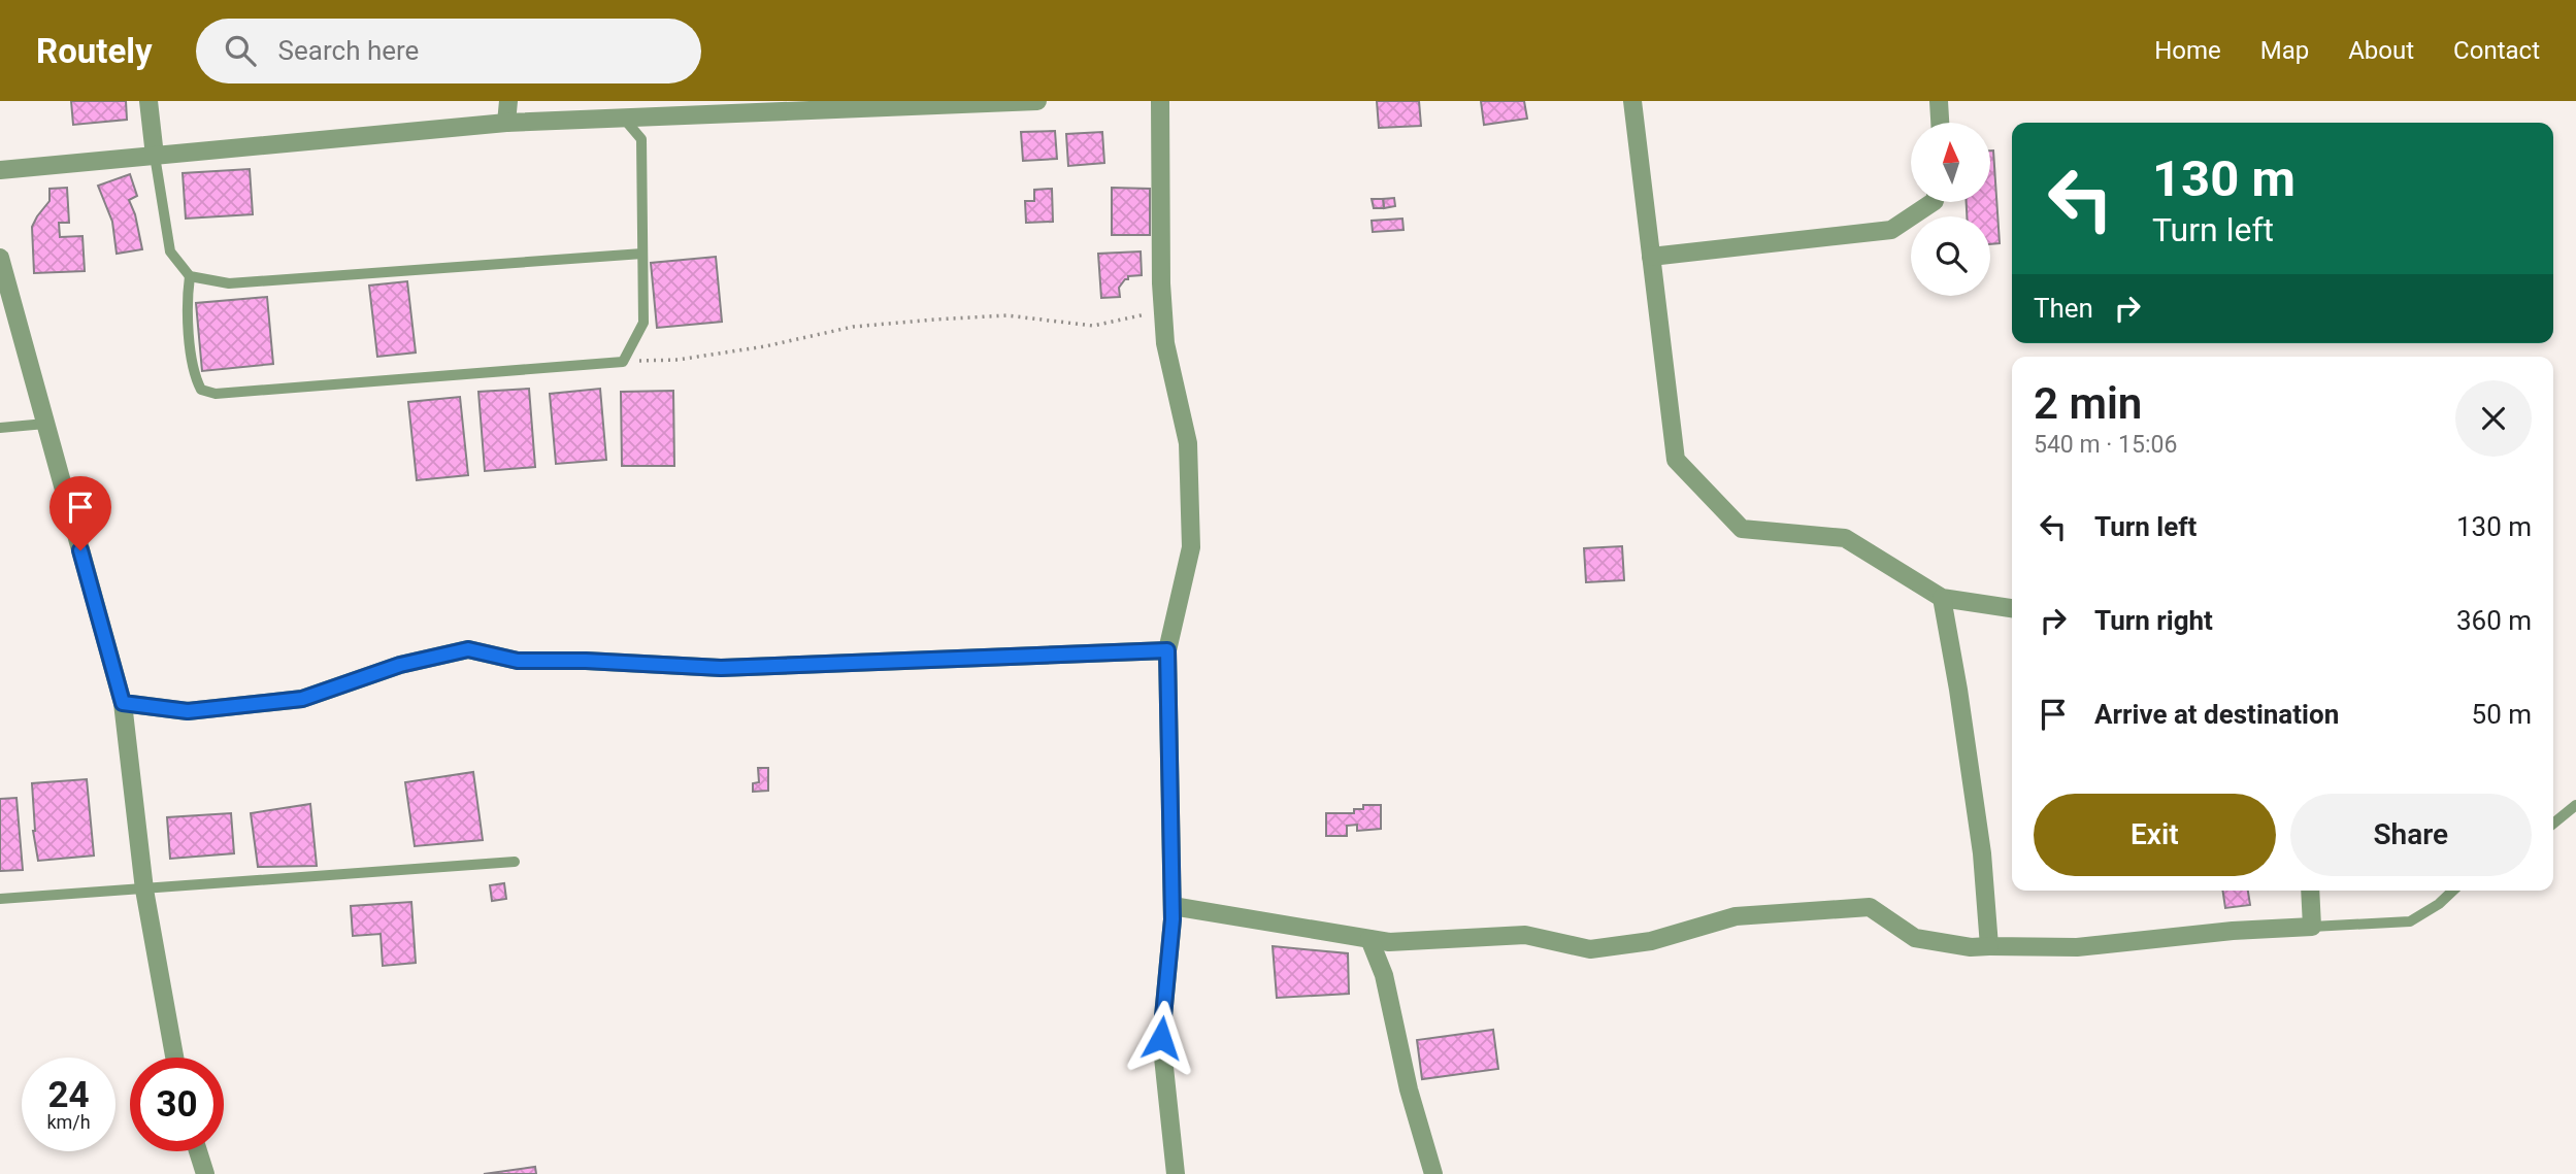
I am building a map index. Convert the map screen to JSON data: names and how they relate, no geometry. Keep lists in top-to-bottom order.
{
  "north": "top",
  "page": {
    "header": "Routely",
    "search": "Search here",
    "nav": [
      "Home",
      "Map",
      "About",
      "Contact"
    ],
    "turn": ["130 m", "Turn left"],
    "then": "Then",
    "heading": ["2 min", "540 m · 15:06"],
    "list": [
      {
        "name": "Turn left",
        "value": "130 m"
      },
      {
        "name": "Turn right",
        "value": "360 m"
      },
      {
        "name": "Arrive at destination",
        "value": "50 m"
      }
    ],
    "buttons": ["Exit", "Share"],
    "speed": "24 km/h",
    "limit": "30"
  }
}
